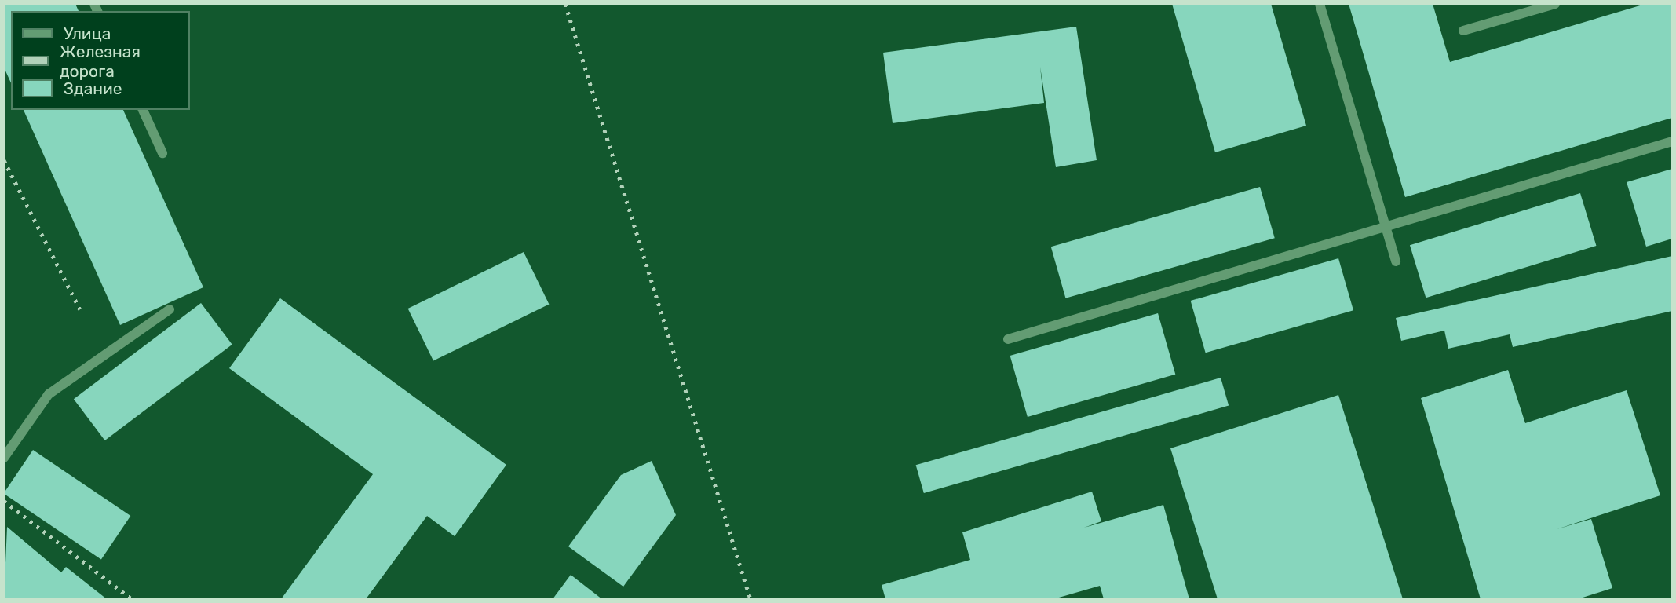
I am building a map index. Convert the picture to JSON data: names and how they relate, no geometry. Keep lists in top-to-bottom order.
{
  "legend": ["Улица", "Железная дорога", "Здание"]
}
